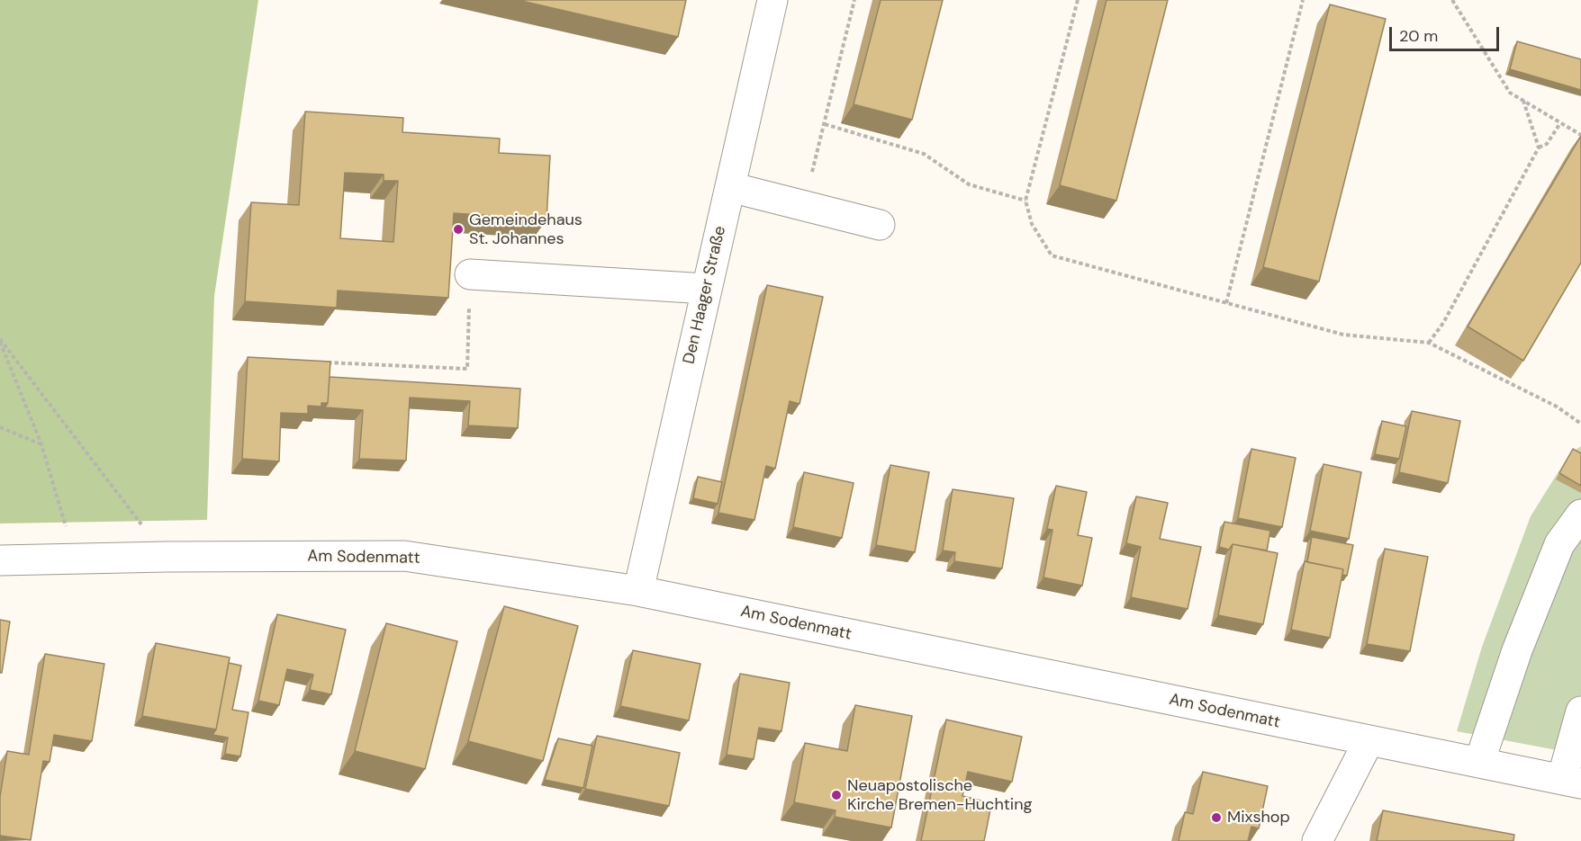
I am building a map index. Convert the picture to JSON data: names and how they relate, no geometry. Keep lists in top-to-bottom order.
{
  "streets": {
    "street": ["Den Haager Straße", "Am Sodenmatt"]
  },
  "crossings": [
    ["Den Haager Straße", "Am Sodenmatt"]
  ],
  "places": ["Gemeindehaus St. Johannes", "Neuapostolische Kirche Bremen-Huchting", "Mixshop"],
  "scale_bar": "20 m"
}
